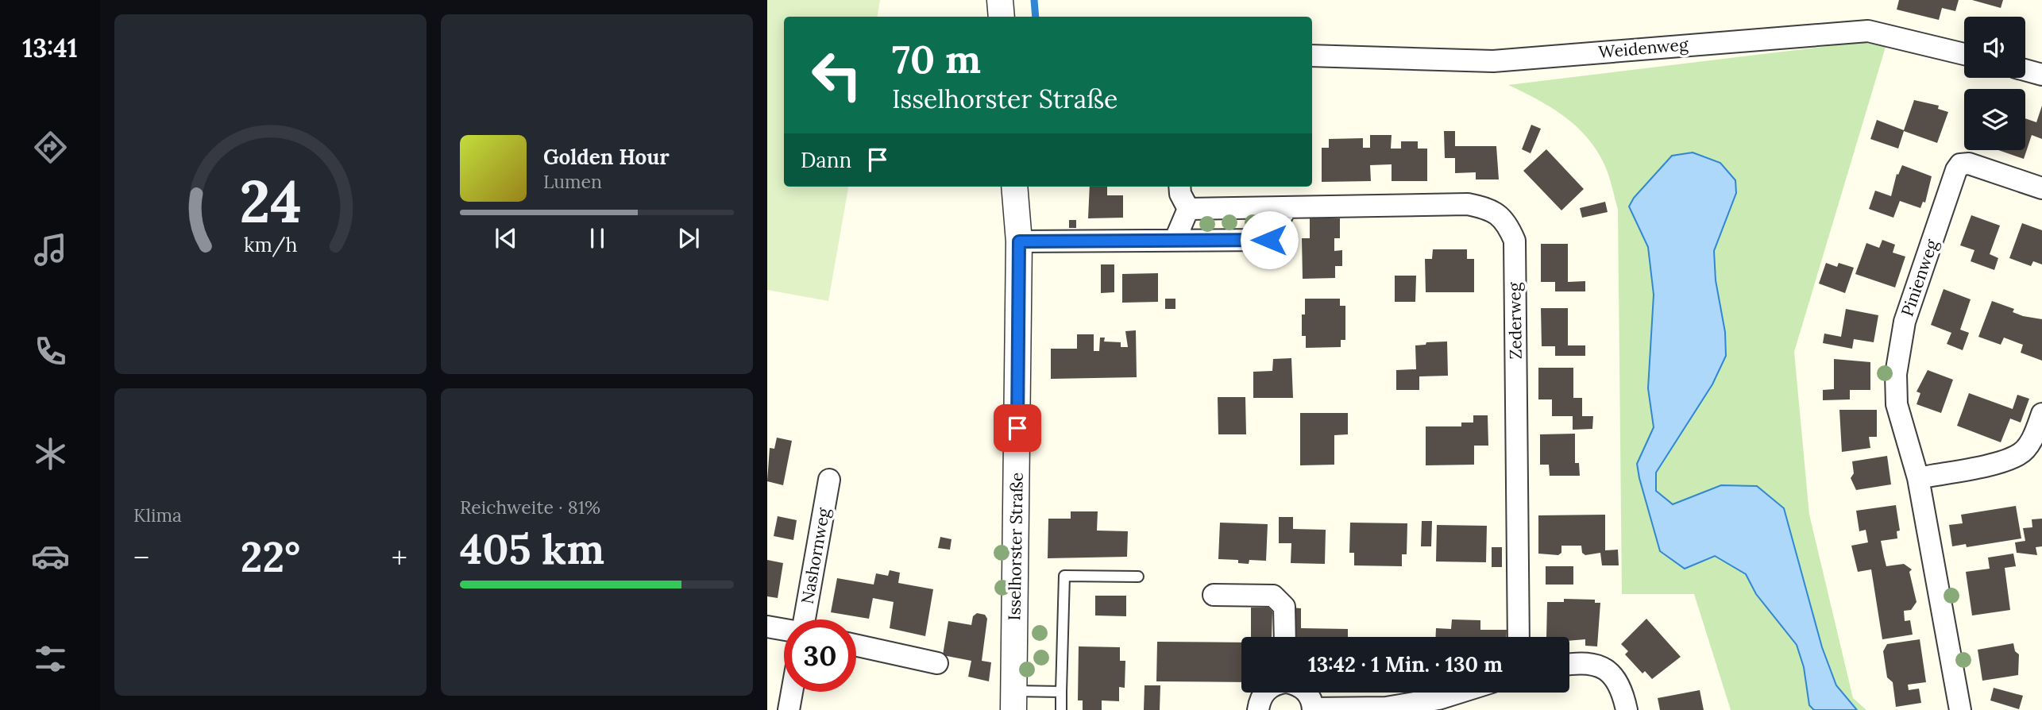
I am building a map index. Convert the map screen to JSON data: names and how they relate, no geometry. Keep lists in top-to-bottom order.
{
  "streets": {
    "street": [
      "Weidenweg",
      "Pinienweg",
      "Zederweg",
      "Isselhorster Straße",
      "Nashornweg"
    ]
  },
  "page": {
    "tabs": "13:41",
    "turn": ["70 m", "Isselhorster Straße"],
    "then": "Dann",
    "song": ["Golden Hour", "Lumen"],
    "tile": [
      "Klima",
      ["Reichweite · 81%", "405 km"]
    ],
    "heat": ["−", "22°", "+"],
    "limit": "30",
    "trip": "13:42 · 1 Min. · 130 m",
    "gauge": ["24", "km/h"]
  }
}
